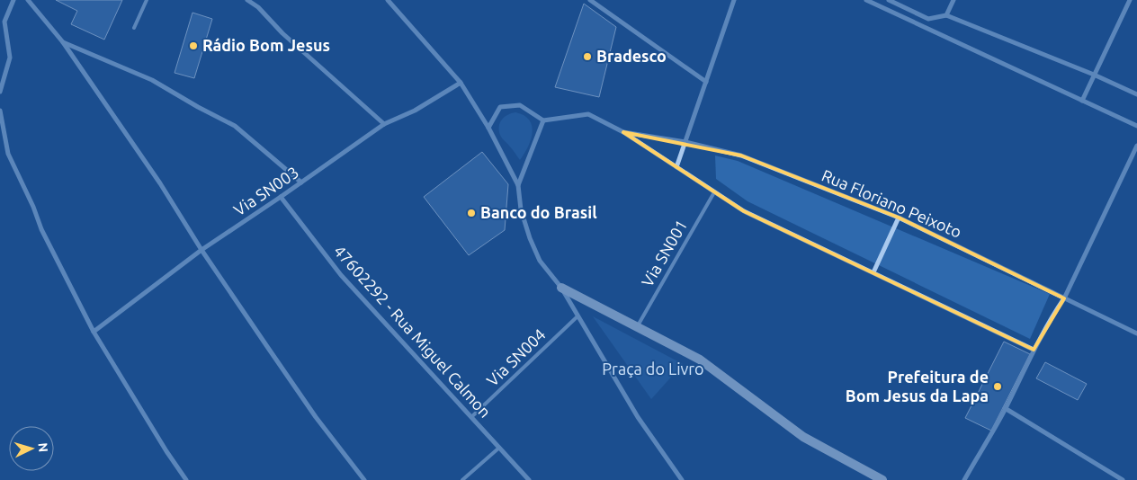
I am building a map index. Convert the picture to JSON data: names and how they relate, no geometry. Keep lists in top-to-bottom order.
{
  "streets": {
    "street": ["Via SN003", "Rua Floriano Peixoto", "47602292 - Rua Miguel Calmon"],
    "lane": ["Via SN001", "Via SN004"]
  },
  "crossings": [
    ["Via SN003", "47602292 - Rua Miguel Calmon"],
    ["Rua Floriano Peixoto", "Via SN001"],
    ["47602292 - Rua Miguel Calmon", "Via SN004"]
  ],
  "parks": ["Praça do Livro"],
  "places": [
    "Rádio Bom Jesus",
    "Bradesco",
    "Banco do Brasil",
    "Prefeitura de Bom Jesus da Lapa"
  ],
  "north": "right"
}
